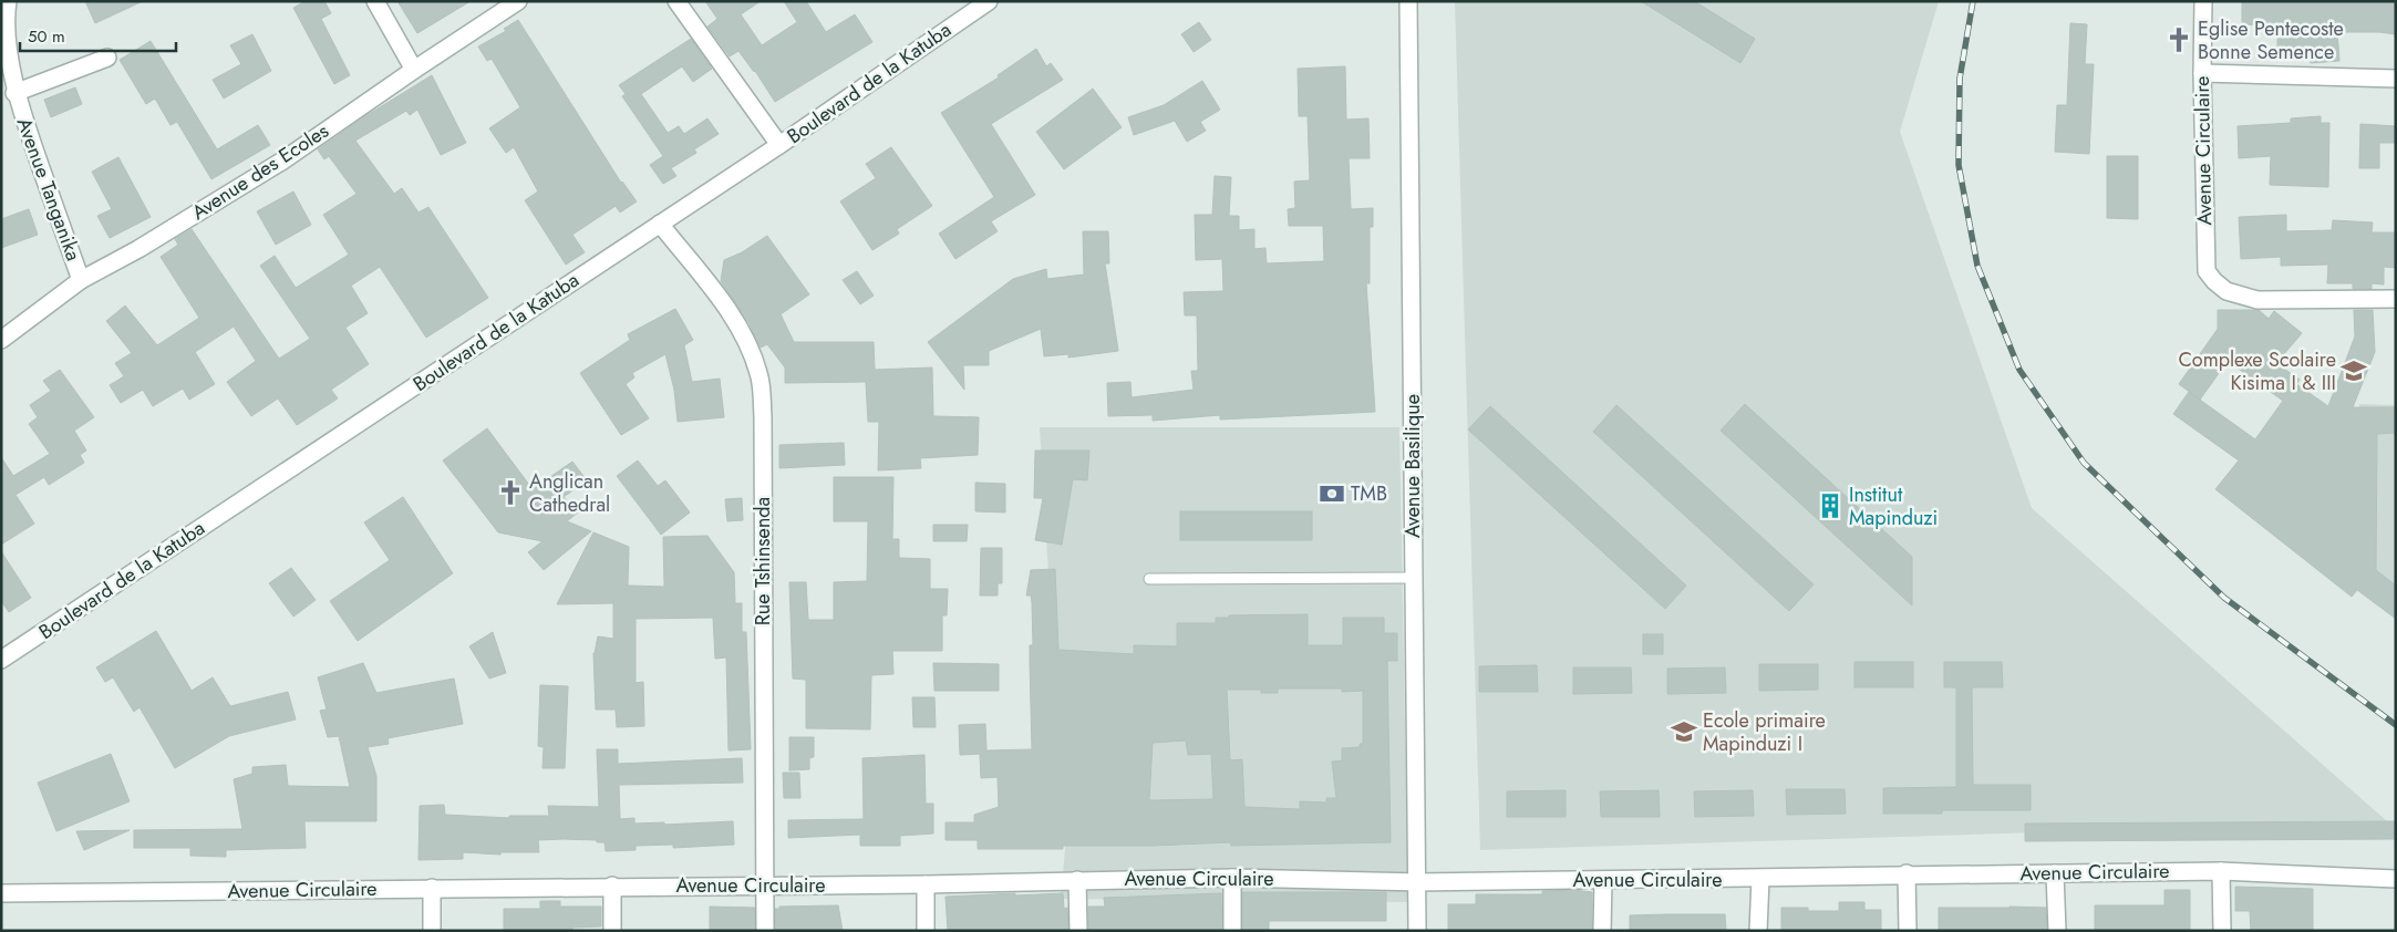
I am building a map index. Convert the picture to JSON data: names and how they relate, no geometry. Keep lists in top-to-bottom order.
{
  "streets": {
    "street": [
      "Boulevard de la Katuba",
      "Avenue Circulaire",
      "Avenue des Ecoles",
      "Avenue Tanganika",
      "Avenue Basilique",
      "Rue Tshinsenda"
    ]
  },
  "crossings": [
    ["Boulevard de la Katuba", "Rue Tshinsenda"],
    ["Avenue Circulaire", "Avenue Basilique"],
    ["Avenue Circulaire", "Rue Tshinsenda"],
    ["Avenue des Ecoles", "Avenue Tanganika"]
  ],
  "places": {
    "church": ["Eglise Pentecoste Bonne Semence", "Anglican Cathedral"],
    "school or university": ["Complexe Scolaire Kisima I & III", "Ecole primaire Mapinduzi I"],
    "bank": ["TMB"],
    "building": ["Institut Mapinduzi"]
  },
  "scale_bar": "50 m"
}
